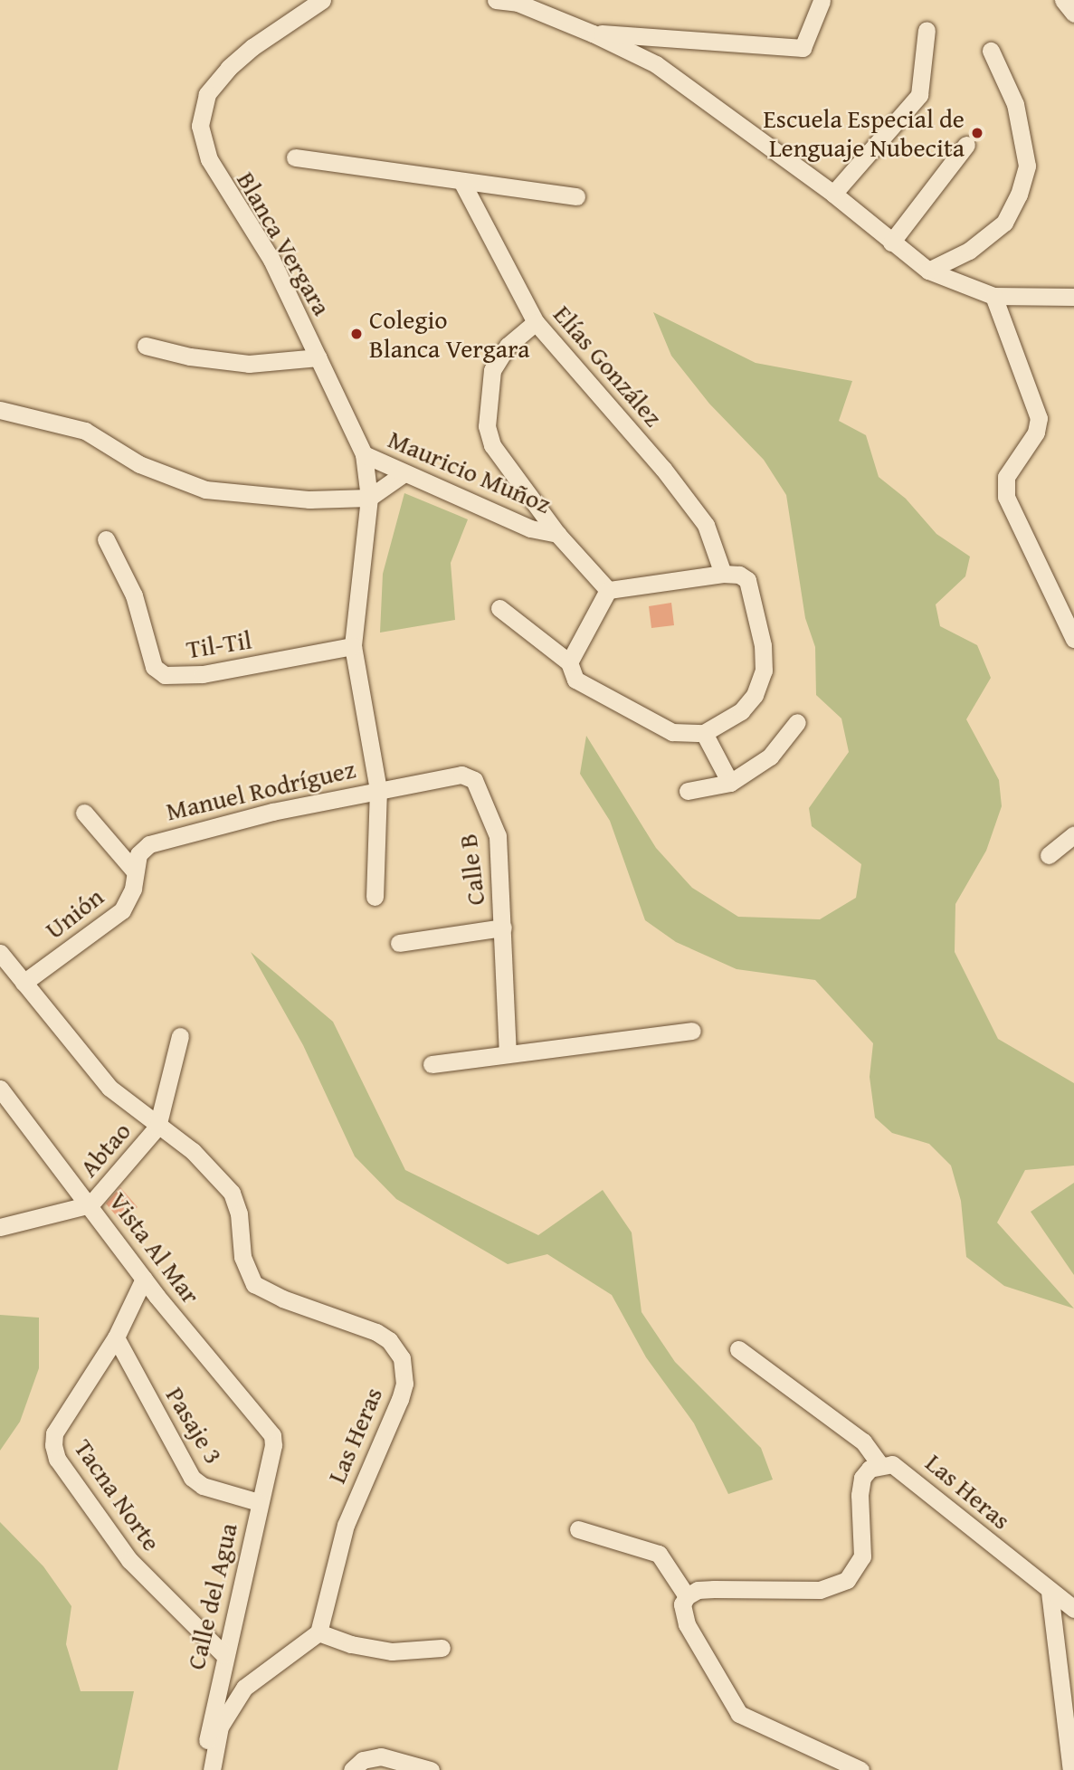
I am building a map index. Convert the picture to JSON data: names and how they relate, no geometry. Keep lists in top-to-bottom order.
{
  "streets": {
    "street": [
      "Blanca Vergara",
      "Elías González",
      "Mauricio Muñoz",
      "Til-Til",
      "Manuel Rodríguez",
      "Calle B",
      "Unión",
      "Abtao",
      "Vista Al Mar",
      "Pasaje 3",
      "Las Heras",
      "Tacna Norte",
      "Calle del Agua"
    ]
  },
  "crossings": [
    ["Blanca Vergara", "Mauricio Muñoz"],
    ["Blanca Vergara", "Til-Til"],
    ["Blanca Vergara", "Manuel Rodríguez"],
    ["Blanca Vergara", "Calle B"],
    ["Manuel Rodríguez", "Calle B"],
    ["Manuel Rodríguez", "Unión"],
    ["Unión", "Las Heras"],
    ["Abtao", "Vista Al Mar"],
    ["Abtao", "Las Heras"],
    ["Vista Al Mar", "Tacna Norte"],
    ["Vista Al Mar", "Calle del Agua"],
    ["Pasaje 3", "Tacna Norte"],
    ["Pasaje 3", "Calle del Agua"],
    ["Tacna Norte", "Calle del Agua"]
  ],
  "places": ["Escuela Especial de Lenguaje Nubecita", "Colegio Blanca Vergara"]
}
